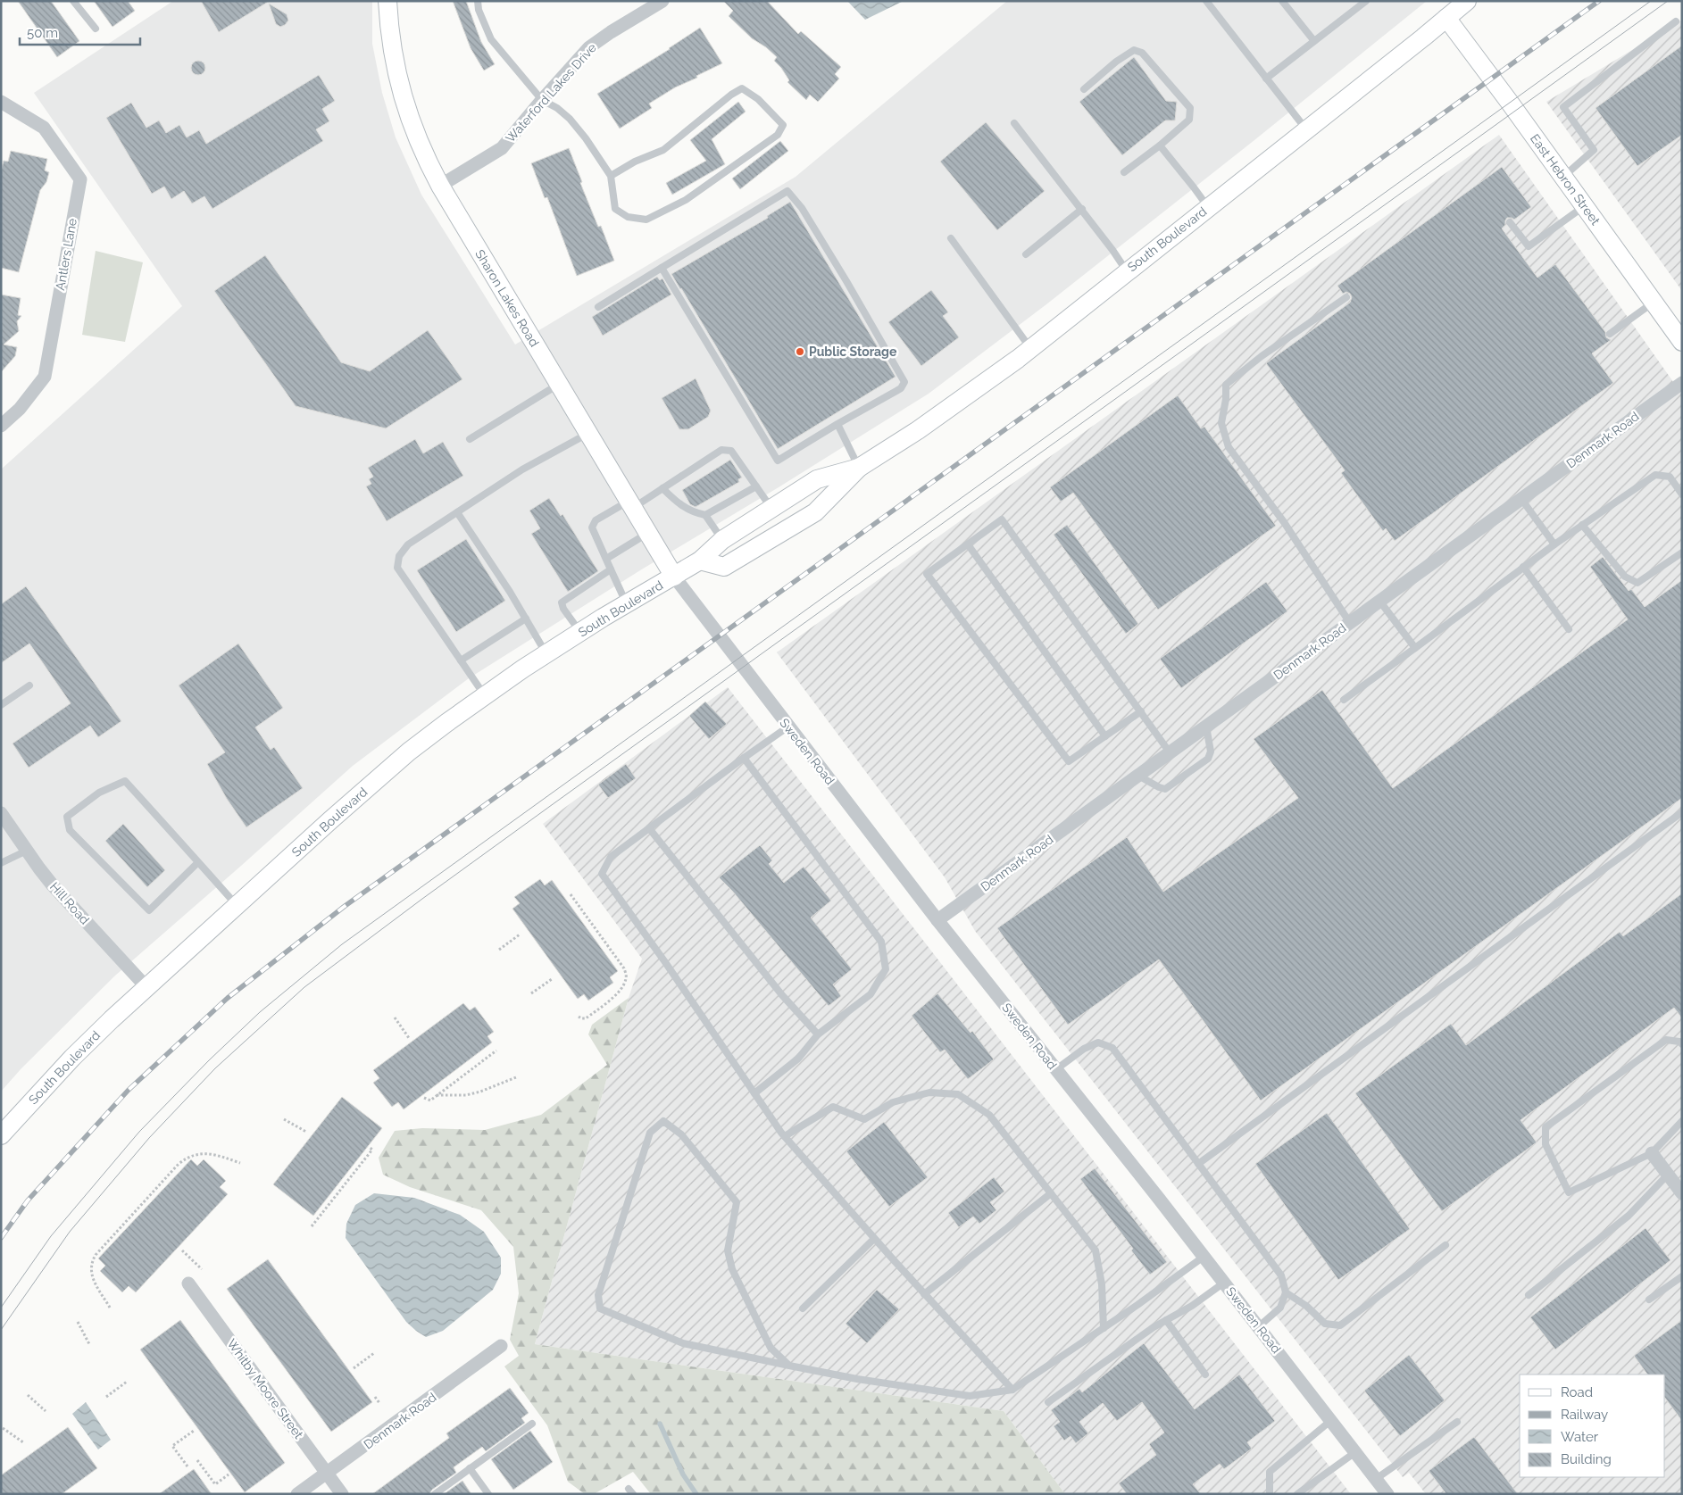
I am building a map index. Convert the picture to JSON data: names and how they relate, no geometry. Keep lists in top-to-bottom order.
{
  "streets": {
    "main road": ["East Hebron Street", "South Boulevard", "Sharon Lakes Road"],
    "street": [
      "Waterford Lakes Drive",
      "Antlers Lane",
      "Denmark Road",
      "Sweden Road",
      "Hill Road",
      "Whitby Moore Street"
    ]
  },
  "crossings": [
    ["Waterford Lakes Drive", "Sharon Lakes Road"],
    ["East Hebron Street", "South Boulevard"],
    ["South Boulevard", "Sharon Lakes Road"],
    ["South Boulevard", "Sweden Road"],
    ["South Boulevard", "Hill Road"],
    ["Sharon Lakes Road", "Sweden Road"],
    ["Denmark Road", "Sweden Road"],
    ["Denmark Road", "Whitby Moore Street"]
  ],
  "places": ["Public Storage"],
  "legend": [
    "Road",
    "Railway",
    "Water",
    "Building"
  ],
  "scale_bar": "50 m"
}
